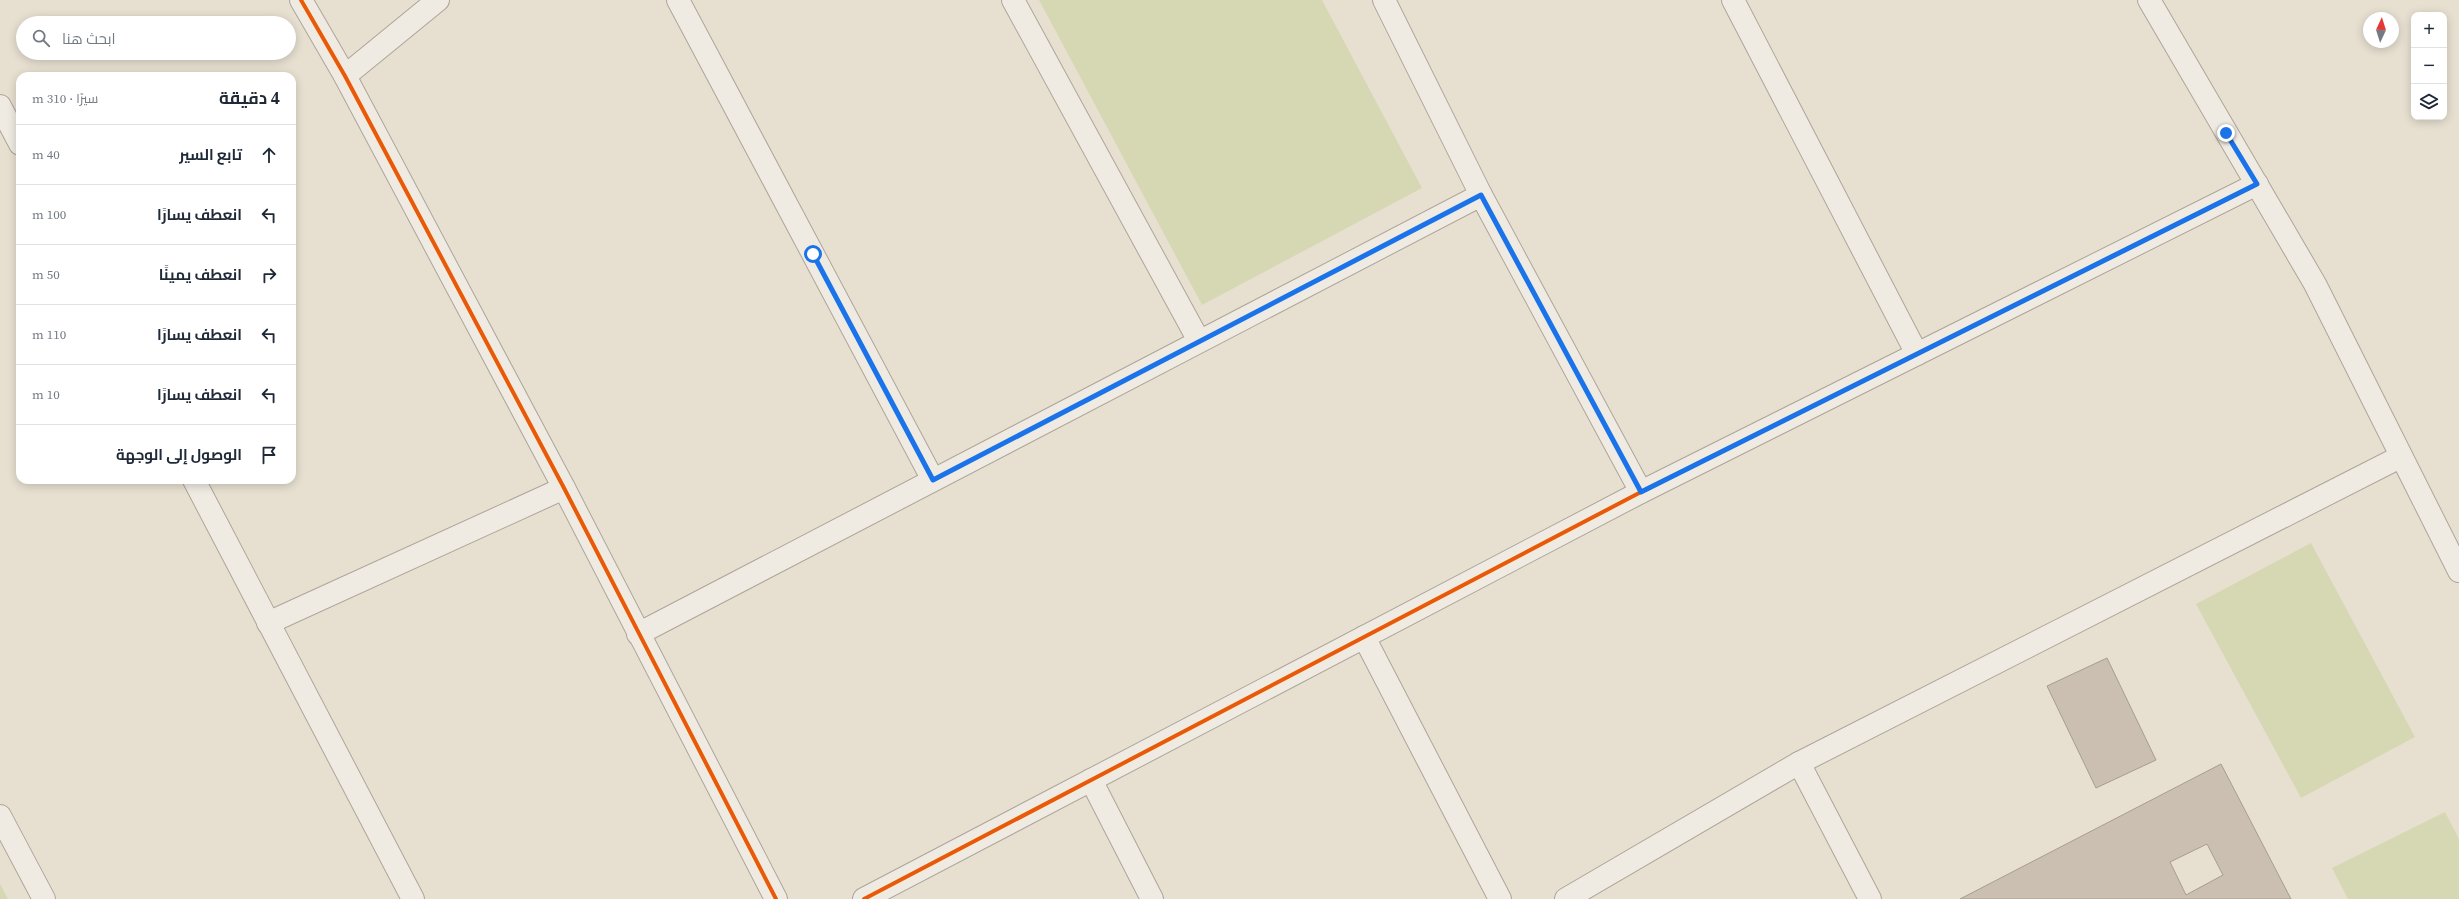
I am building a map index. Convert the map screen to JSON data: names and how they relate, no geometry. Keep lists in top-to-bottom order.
{
  "north": "top",
  "page": {
    "map_buttons": ["+", "−"],
    "search": "ابحث هنا",
    "heading": ["4 دقيقة", "سيرًا · 310 m"],
    "list": [
      ["تابع السير", "40 m"],
      ["انعطف يسارًا", "100 m"],
      ["انعطف يمينًا", "50 m"],
      ["انعطف يسارًا", "110 m"],
      ["انعطف يسارًا", "10 m"],
      "الوصول إلى الوجهة"
    ]
  }
}
